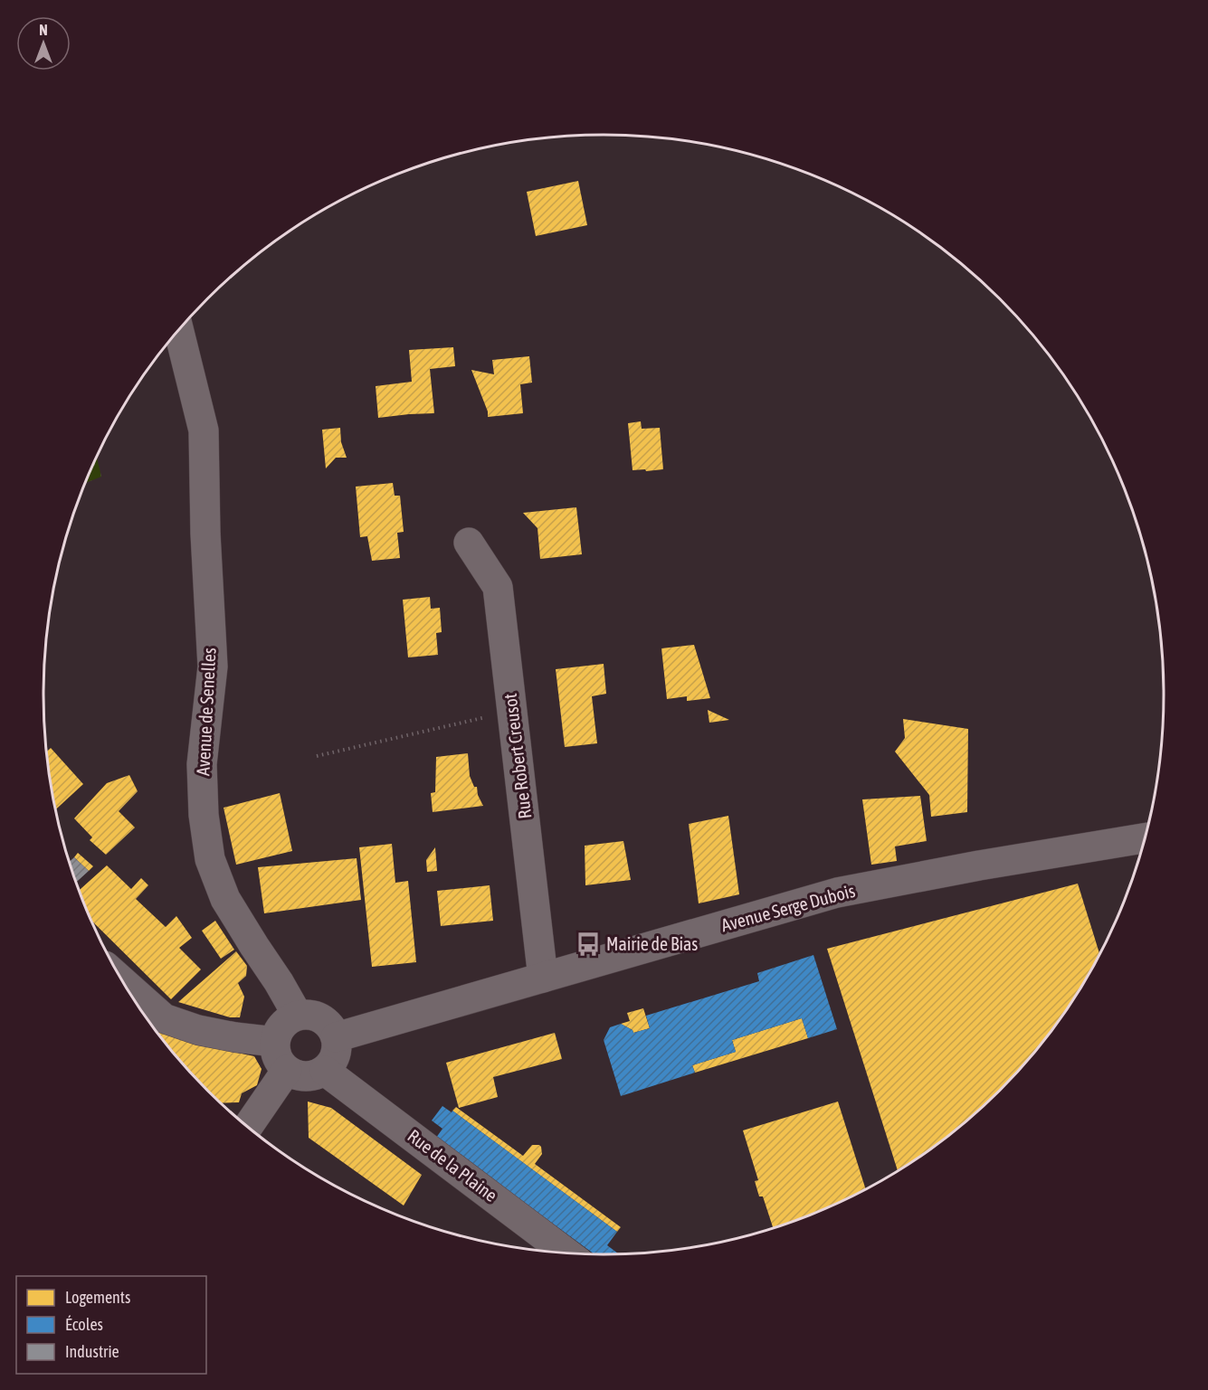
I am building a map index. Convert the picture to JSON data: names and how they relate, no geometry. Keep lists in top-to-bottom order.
{
  "streets": {
    "street": [
      "Avenue de Senelles",
      "Rue Robert Creusot",
      "Avenue Serge Dubois",
      "Rue de la Plaine"
    ]
  },
  "crossings": [
    ["Avenue de Senelles", "Avenue Serge Dubois"],
    ["Avenue de Senelles", "Rue de la Plaine"],
    ["Rue Robert Creusot", "Avenue Serge Dubois"],
    ["Avenue Serge Dubois", "Rue de la Plaine"]
  ],
  "places": {
    "bus stop": ["Mairie de Bias"]
  },
  "legend": ["Logements", "Écoles", "Industrie"],
  "north": "top"
}
